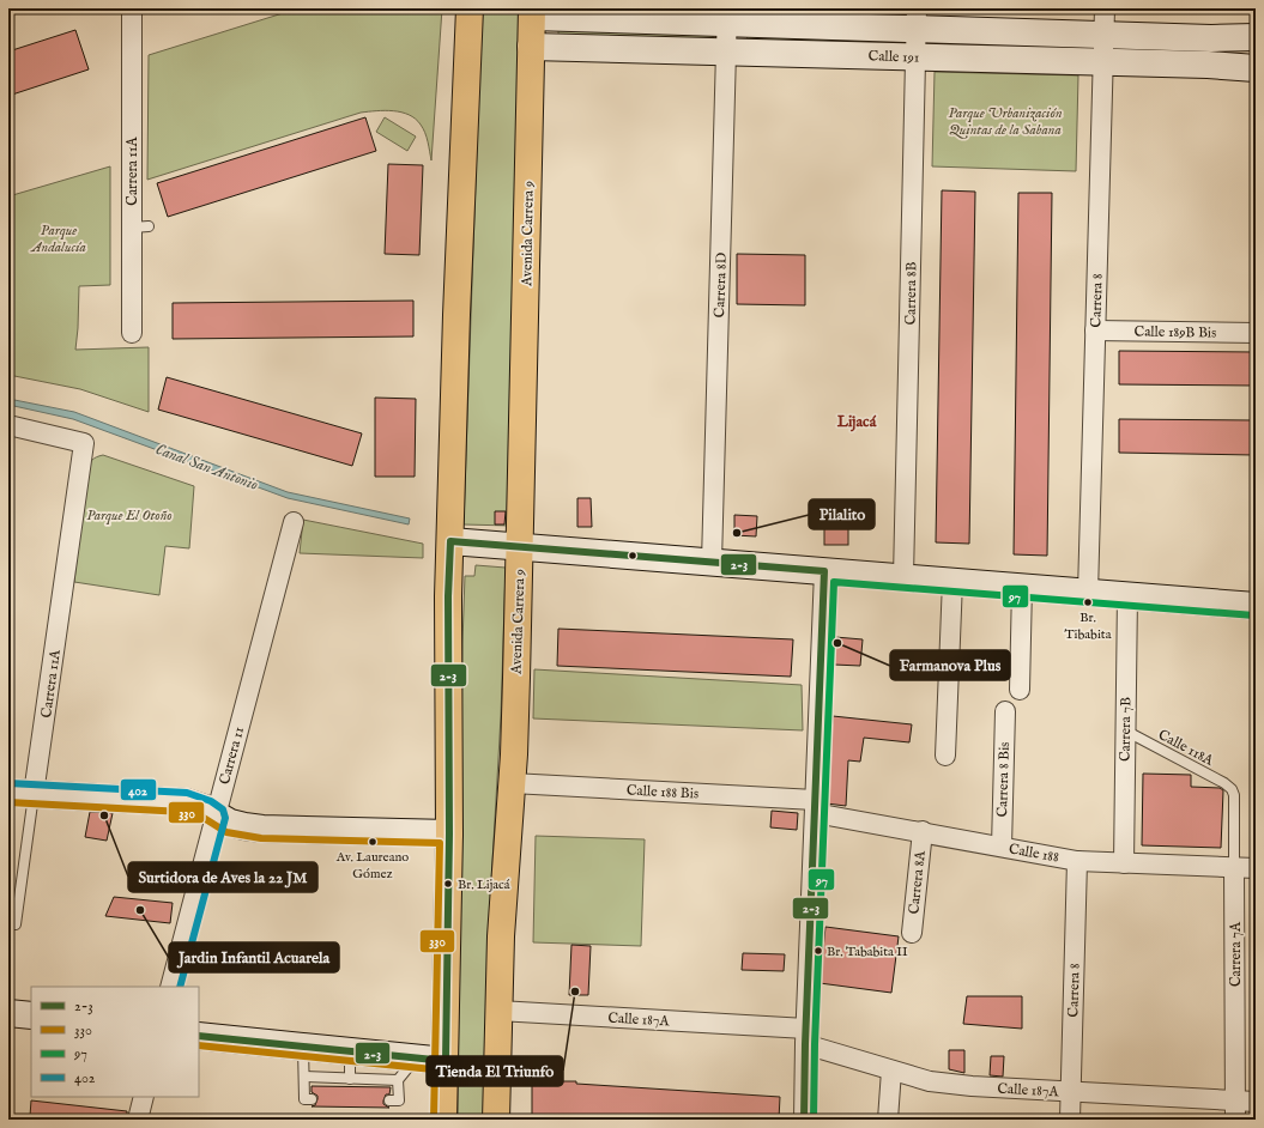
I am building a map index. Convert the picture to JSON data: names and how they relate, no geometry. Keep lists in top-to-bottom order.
{
  "streets": {
    "main road": ["Avenida Carrera 9"],
    "street": [
      "Calle 191",
      "Carrera 11A",
      "Carrera 8D",
      "Carrera 8B",
      "Carrera 8",
      "Calle 189B Bis",
      "Carrera 7B",
      "Carrera 11",
      "Carrera 8 Bis",
      "Calle 188 Bis",
      "Calle 188",
      "Carrera 8A",
      "Carrera 7A",
      "Calle 187A"
    ],
    "lane": ["Calle 118A"]
  },
  "crossings": [
    ["Calle 191", "Avenida Carrera 9"],
    ["Calle 191", "Carrera 8D"],
    ["Calle 191", "Carrera 8B"],
    ["Calle 191", "Carrera 8"],
    ["Avenida Carrera 9", "Calle 188 Bis"],
    ["Avenida Carrera 9", "Calle 187A"],
    ["Carrera 8", "Calle 189B Bis"],
    ["Carrera 8", "Calle 188"],
    ["Carrera 8", "Calle 187A"],
    ["Carrera 7B", "Calle 118A"],
    ["Carrera 7B", "Calle 188"],
    ["Calle 118A", "Carrera 7A"],
    ["Carrera 8 Bis", "Calle 188"],
    ["Calle 188 Bis", "Calle 188"],
    ["Calle 188", "Carrera 8A"],
    ["Calle 188", "Carrera 7A"],
    ["Carrera 7A", "Calle 187A"]
  ],
  "districts": ["Lijacá"],
  "water": ["Canal San Antonio"],
  "parks": ["Parque Urbanización Quintas de la Sabana", "Parque Andalucía", "Parque El Otoño"],
  "places": [
    "Pilalito",
    "Br. Tibabita",
    "Farmanova Plus",
    "Surtidora de Aves la 22 JM",
    "Av. Laureano Gómez",
    "Br. Lijacá",
    "Jardin Infantil Acuarela",
    "Br. Tababita II",
    "Tienda El Triunfo"
  ],
  "lines": [
    "transit line 2-3",
    "transit line 97",
    "transit line 402",
    "transit line 330"
  ],
  "legend": [
    "2-3",
    "330",
    "97",
    "402"
  ]
}
